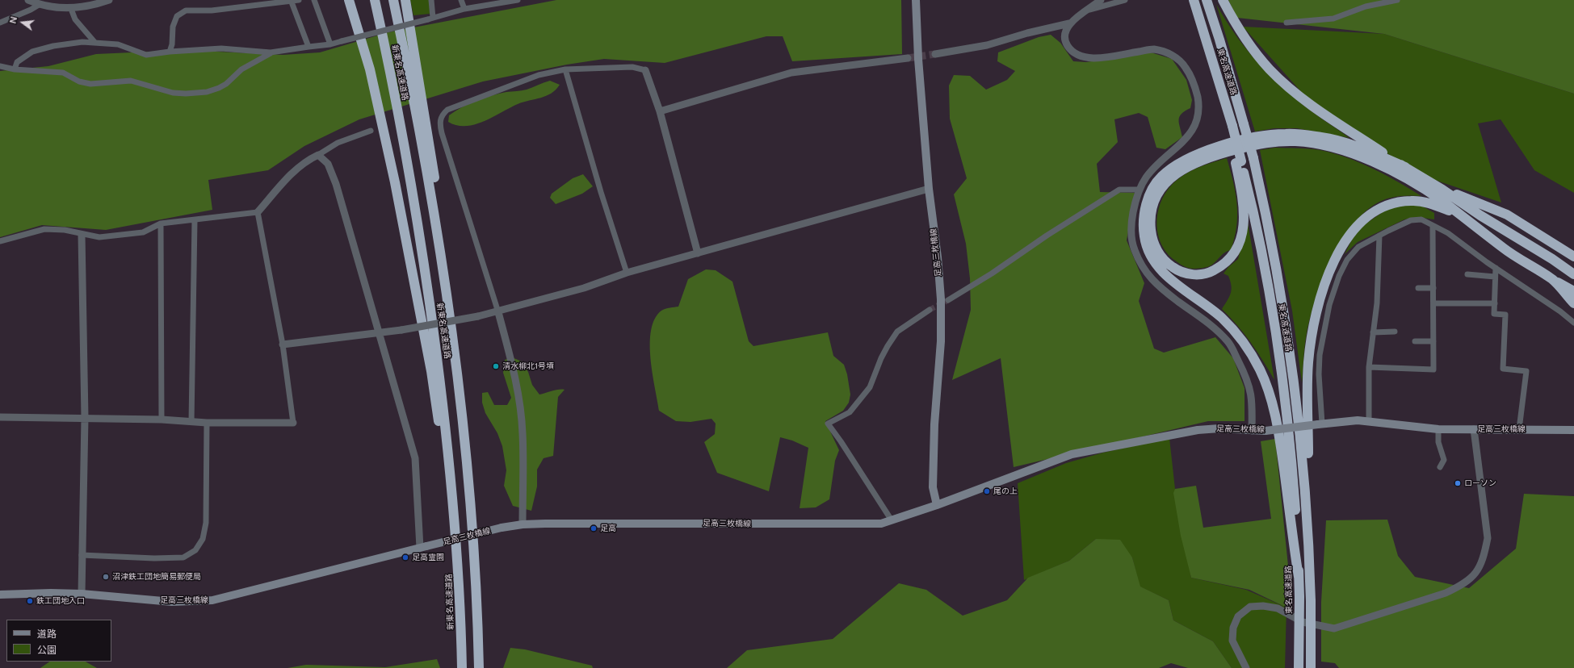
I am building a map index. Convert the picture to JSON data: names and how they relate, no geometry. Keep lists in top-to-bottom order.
{
  "streets": {
    "highway": ["東名高速道路", "新東名高速道路"],
    "main road": ["足高三枚橋線"]
  },
  "places": [
    "清水柳北1号墳",
    "ローソン",
    "尾の上",
    "足高",
    "足高霊園",
    "沼津鉄工団地簡易郵便局",
    "鉄工団地入口"
  ],
  "legend": ["道路", "公園"],
  "north": "left"
}
